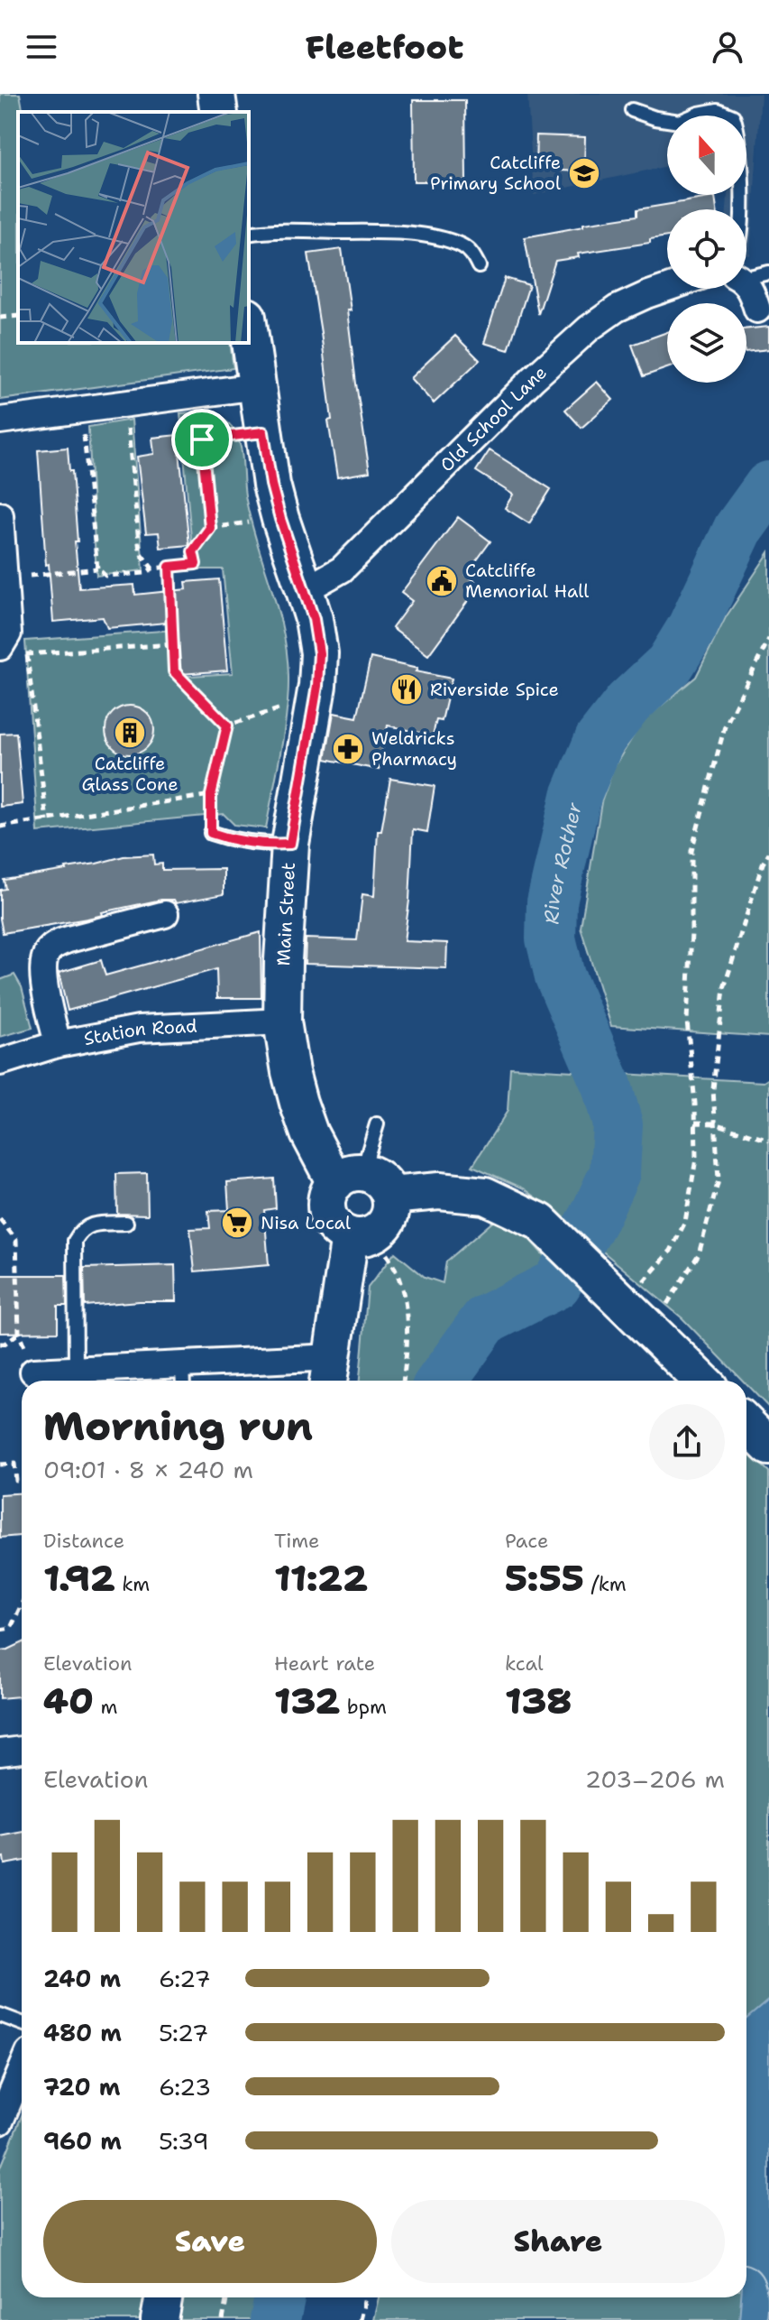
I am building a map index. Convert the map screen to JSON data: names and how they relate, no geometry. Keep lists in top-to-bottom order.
{
  "streets": {
    "main road": ["Main Street"],
    "street": ["Old School Lane", "Station Road"]
  },
  "crossings": [
    ["Old School Lane", "Main Street"],
    ["Main Street", "Station Road"]
  ],
  "water": ["River Rother"],
  "places": {
    "school or university": ["Catcliffe Primary School"],
    "public building": ["Catcliffe Memorial Hall"],
    "restaurant": ["Riverside Spice"],
    "building": ["Catcliffe Glass Cone"],
    "pharmacy": ["Weldricks Pharmacy"],
    "supermarket": ["Nisa Local"]
  },
  "north": "top",
  "page": {
    "header": "Fleetfoot",
    "heading": ["Morning run", "09:01 · 8 × 240 m"],
    "stats": [
      ["Distance", "1.92 km"],
      ["Time", "11:22"],
      ["Pace", "5:55 /km"],
      ["Elevation", "40 m"],
      ["Heart rate", "132 bpm"],
      ["kcal", "138"]
    ],
    "chart": ["Elevation", "203–206 m"],
    "list": [
      {
        "name": "240 m",
        "note": "6:27"
      },
      {
        "name": "480 m",
        "note": "5:27"
      },
      {
        "name": "720 m",
        "note": "6:23"
      },
      {
        "name": "960 m",
        "note": "5:39"
      }
    ],
    "buttons": ["Save", "Share"]
  }
}
